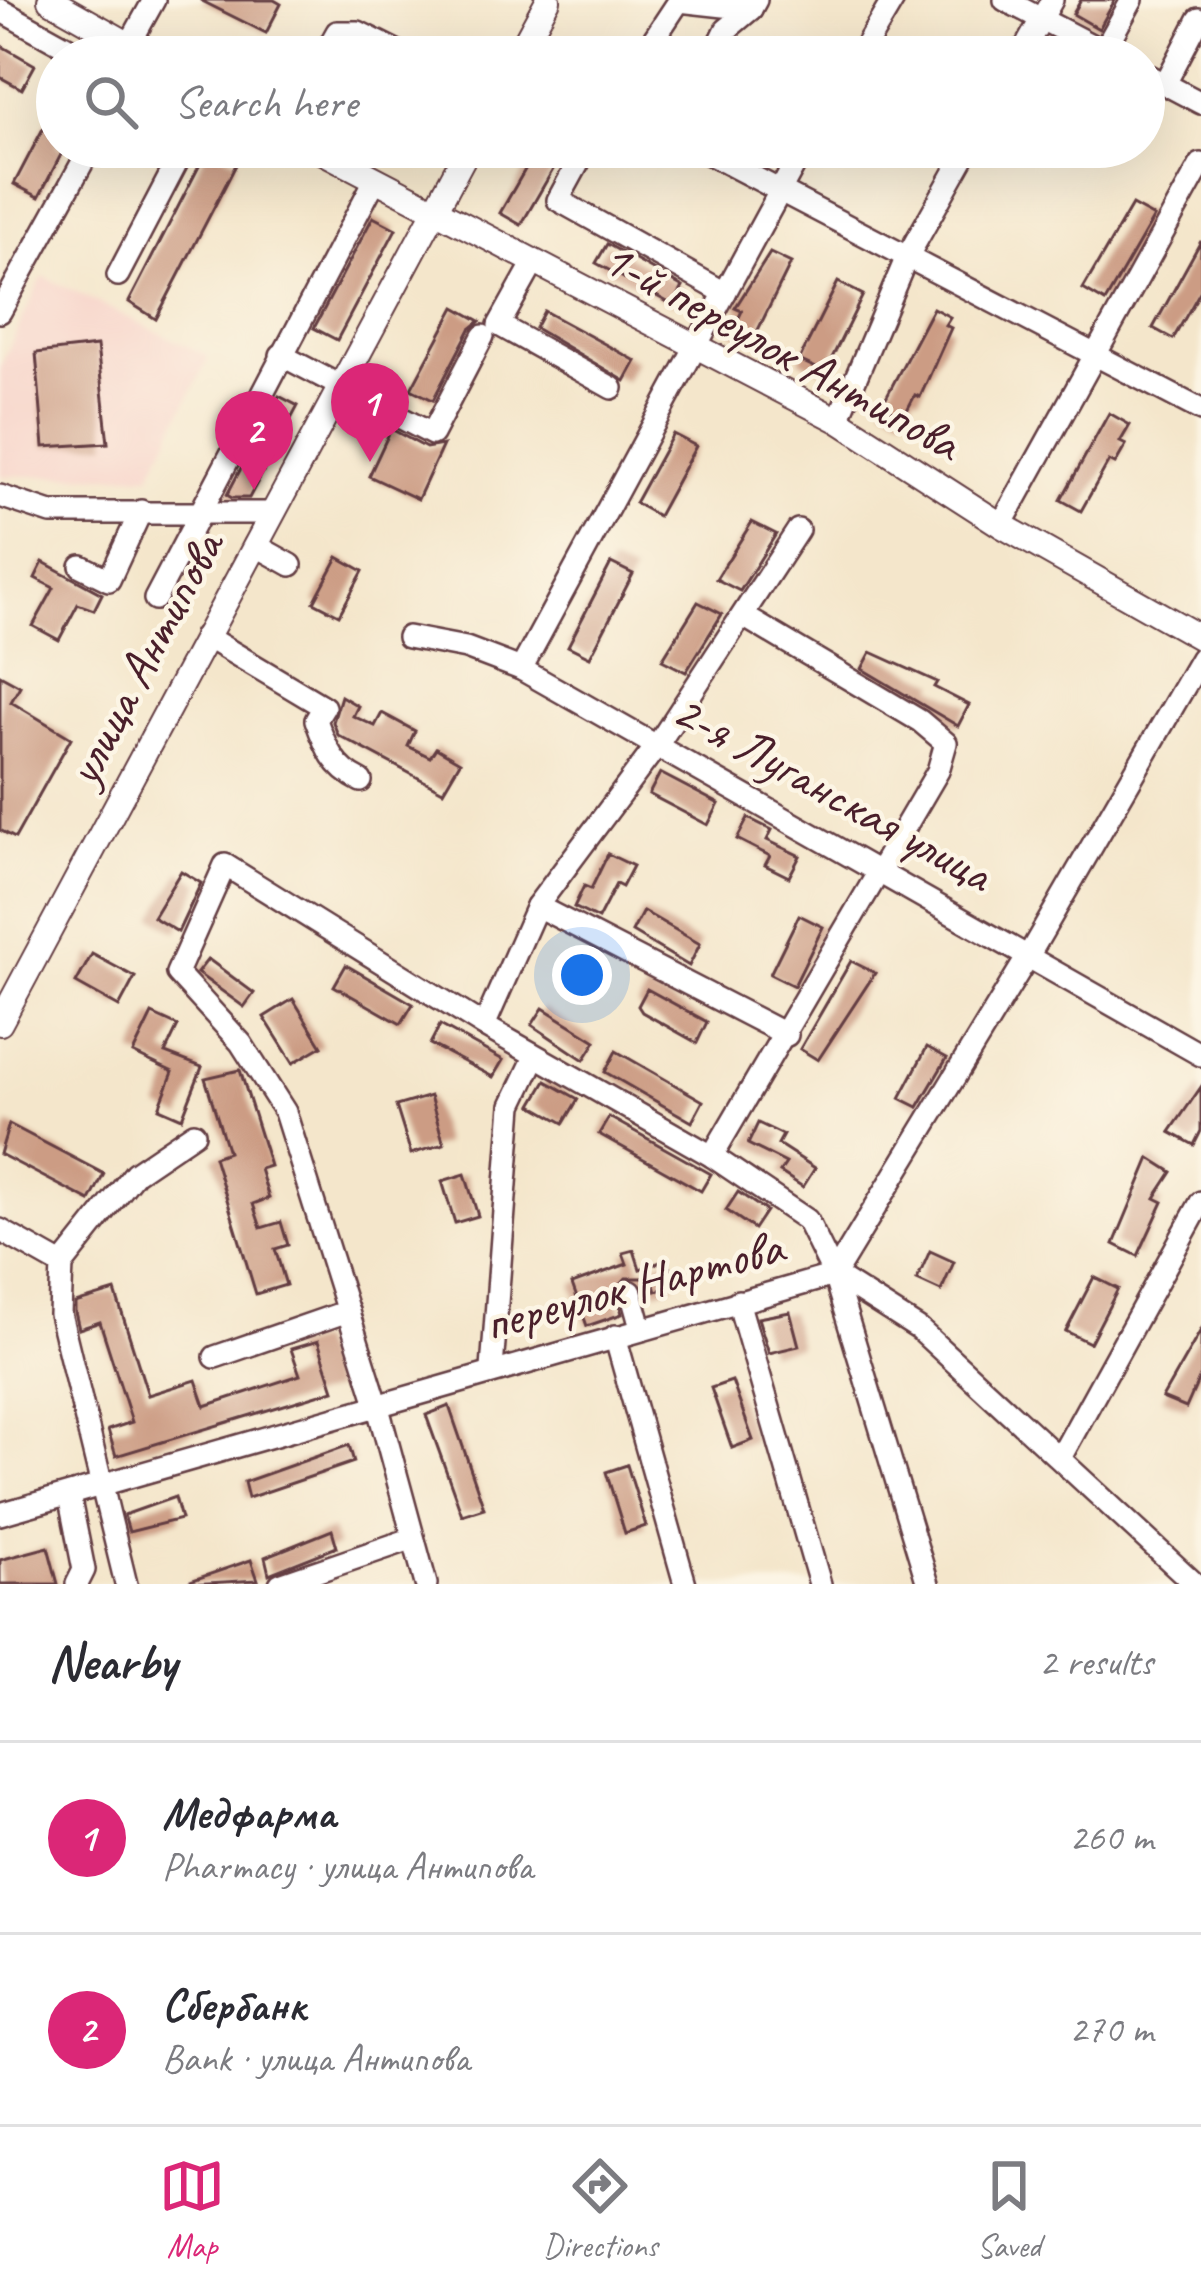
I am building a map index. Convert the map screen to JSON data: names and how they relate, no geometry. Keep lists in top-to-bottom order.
{
  "streets": {
    "main road": ["1-й переулок Антипова", "улица Антипова"],
    "street": ["2-я Луганская улица", "переулок Нартова"]
  },
  "crossings": [
    ["1-й переулок Антипова", "улица Антипова"]
  ],
  "page": {
    "search": "Search here",
    "pins": ["1", "2"],
    "heading": ["Nearby", "2 results"],
    "list": [
      {
        "mark": "1",
        "name": "Медфарма",
        "note": "Pharmacy · улица Антипова",
        "value": "260 m"
      },
      {
        "mark": "2",
        "name": "Сбербанк",
        "note": "Bank · улица Антипова",
        "value": "270 m"
      }
    ],
    "nav": ["Map", "Directions", "Saved"]
  }
}
